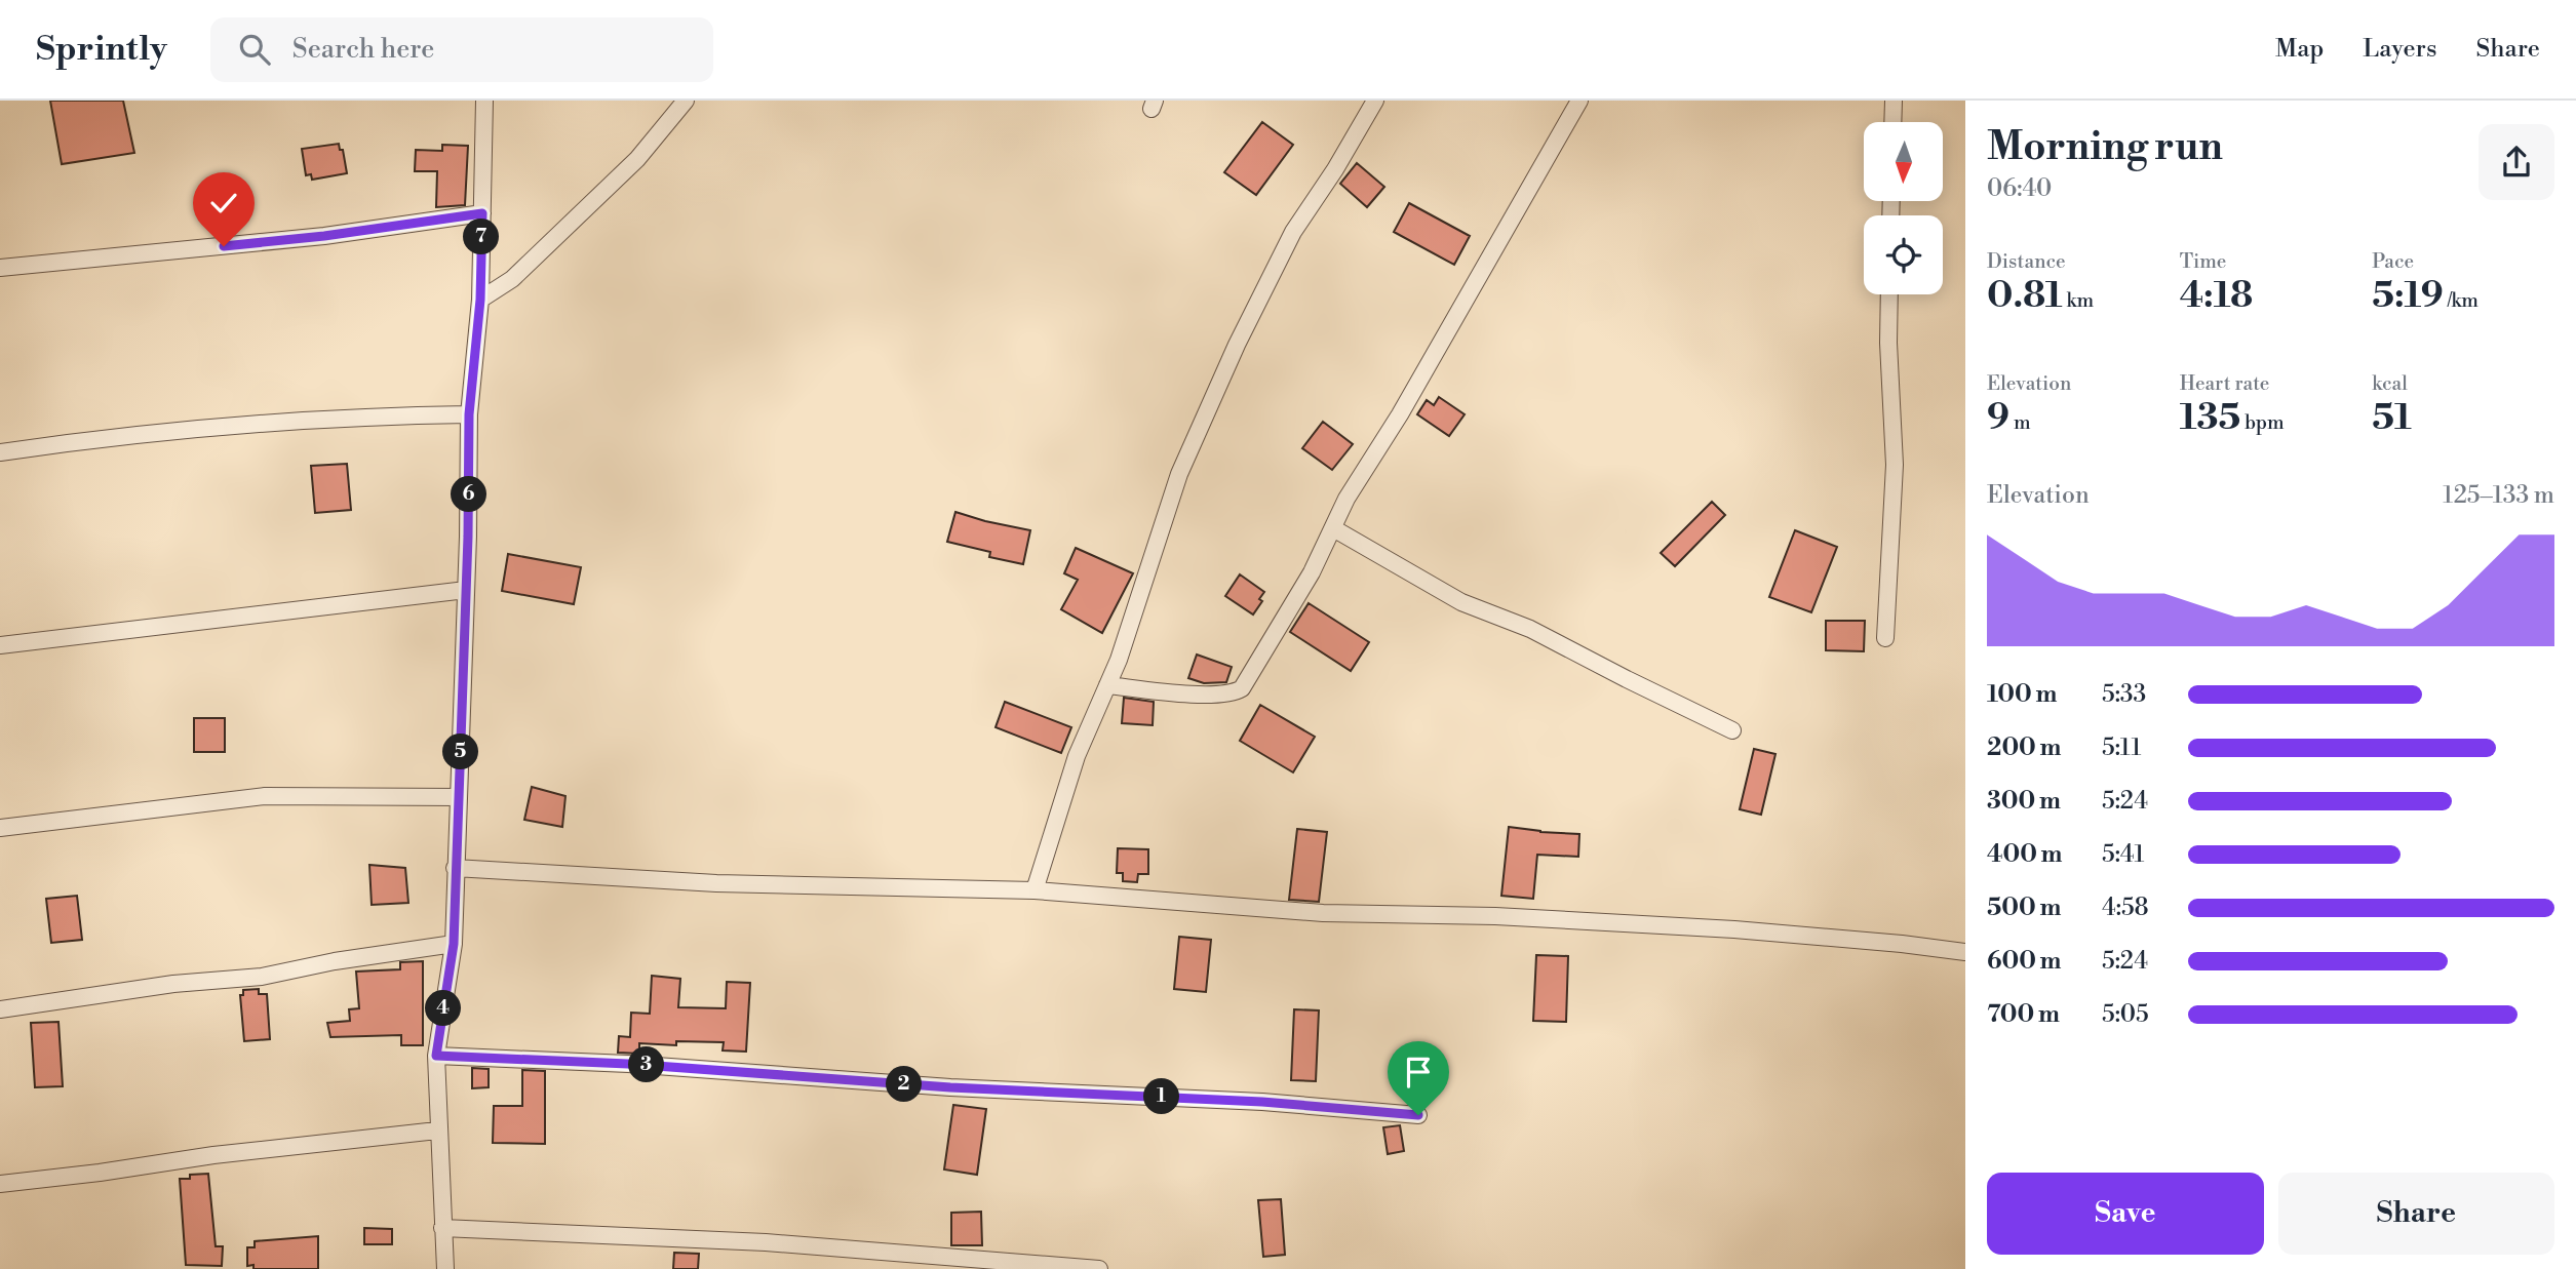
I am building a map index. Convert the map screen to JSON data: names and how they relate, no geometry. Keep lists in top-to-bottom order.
{
  "north": "bottom",
  "page": {
    "header": "Sprintly",
    "search": "Search here",
    "nav": ["Map", "Layers", "Share"],
    "heading": ["Morning run", "06:40"],
    "pins": [
      "7",
      "6",
      "5",
      "4",
      "3",
      "2",
      "1"
    ],
    "stats": [
      ["Distance", "0.81 km"],
      ["Time", "4:18"],
      ["Pace", "5:19 /km"],
      ["Elevation", "9 m"],
      ["Heart rate", "135 bpm"],
      ["kcal", "51"]
    ],
    "chart": ["Elevation", "125–133 m"],
    "list": [
      {
        "name": "100 m",
        "note": "5:33"
      },
      {
        "name": "200 m",
        "note": "5:11"
      },
      {
        "name": "300 m",
        "note": "5:24"
      },
      {
        "name": "400 m",
        "note": "5:41"
      },
      {
        "name": "500 m",
        "note": "4:58"
      },
      {
        "name": "600 m",
        "note": "5:24"
      },
      {
        "name": "700 m",
        "note": "5:05"
      }
    ],
    "buttons": ["Save", "Share"]
  }
}
